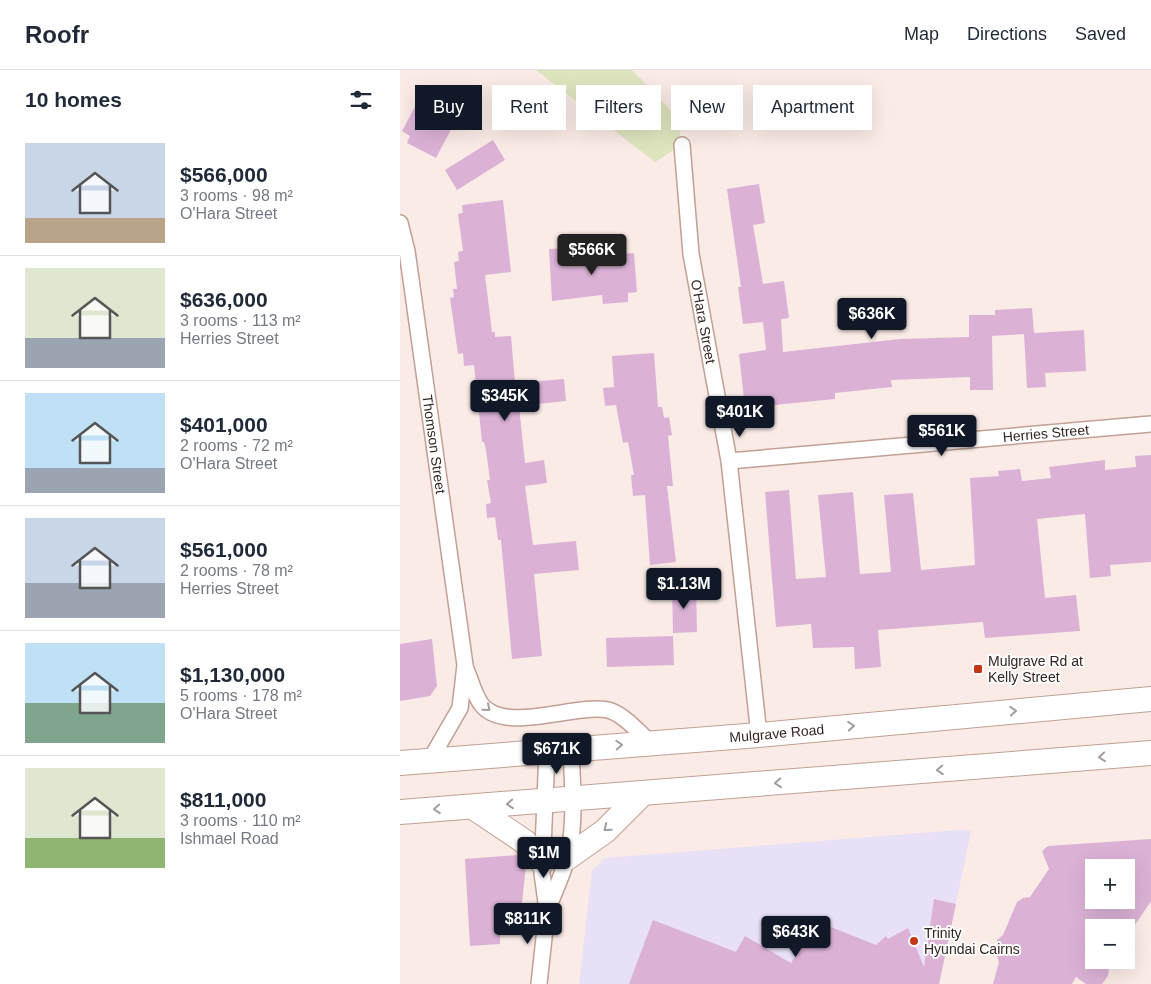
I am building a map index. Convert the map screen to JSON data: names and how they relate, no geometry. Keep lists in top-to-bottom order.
{
  "streets": {
    "main road": ["Mulgrave Road"],
    "street": ["O'Hara Street", "Herries Street", "Thomson Street"]
  },
  "crossings": [
    ["O'Hara Street", "Herries Street"],
    ["O'Hara Street", "Mulgrave Road"],
    ["Thomson Street", "Mulgrave Road"]
  ],
  "places": {
    "transit": ["Mulgrave Rd at Kelly Street"],
    "other": ["Trinity Hyundai Cairns"]
  },
  "page": {
    "header": "Roofr",
    "nav": ["Map", "Directions", "Saved"],
    "heading": "10 homes",
    "chip": [
      "Buy",
      "Rent",
      "Filters",
      "New",
      "Apartment"
    ],
    "list": [
      {
        "name": "$566,000",
        "note": "3 rooms · 98 m² · O'Hara Street"
      },
      {
        "name": "$636,000",
        "note": "3 rooms · 113 m² · Herries Street"
      },
      {
        "name": "$401,000",
        "note": "2 rooms · 72 m² · O'Hara Street"
      },
      {
        "name": "$561,000",
        "note": "2 rooms · 78 m² · Herries Street"
      },
      {
        "name": "$1,130,000",
        "note": "5 rooms · 178 m² · O'Hara Street"
      },
      {
        "name": "$811,000",
        "note": "3 rooms · 110 m² · Ishmael Road"
      }
    ],
    "price": [
      "$566K",
      "$636K",
      "$345K",
      "$401K",
      "$561K",
      "$1.13M",
      "$671K",
      "$1M",
      "$811K",
      "$643K"
    ],
    "map_buttons": ["+", "−"]
  }
}
